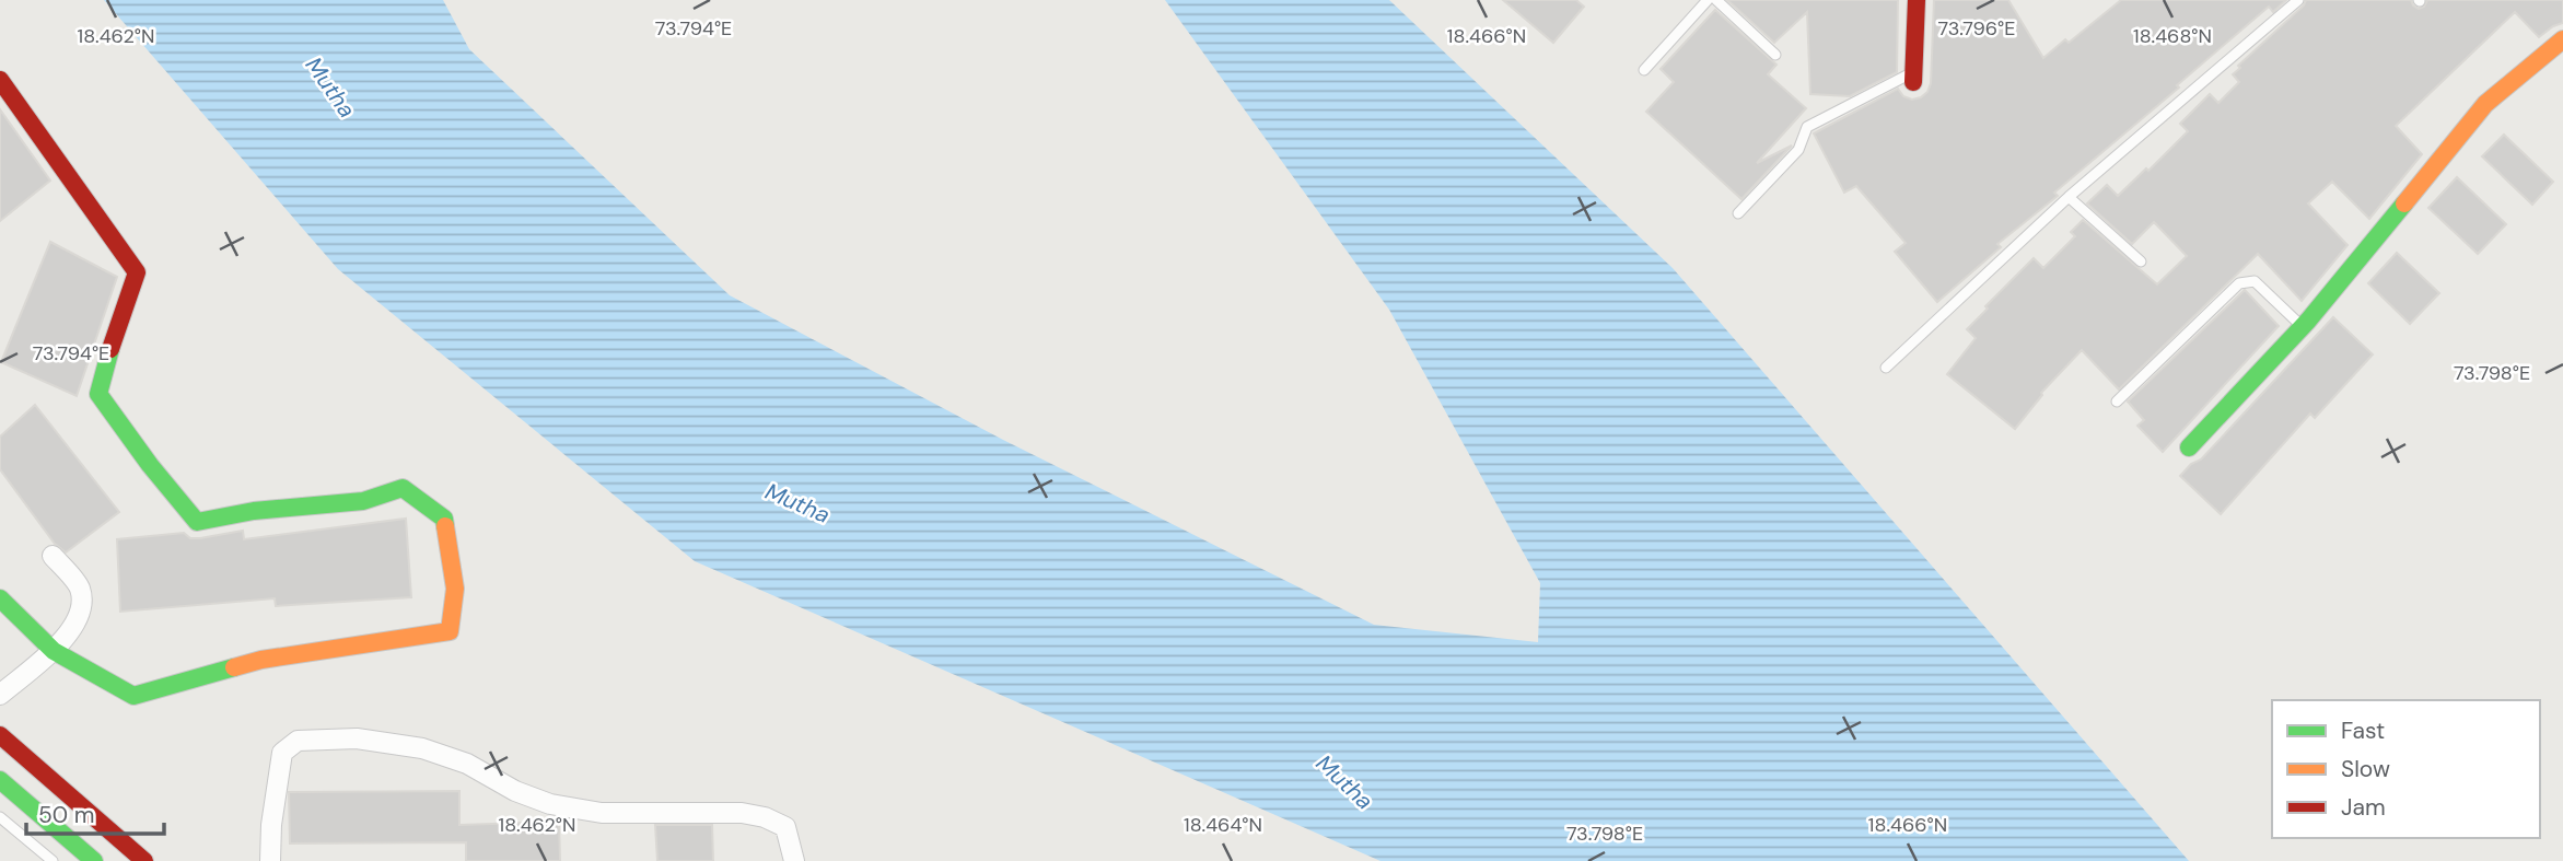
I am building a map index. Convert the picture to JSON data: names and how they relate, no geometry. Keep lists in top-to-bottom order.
{
  "water": ["Mutha"],
  "legend": ["Fast", "Slow", "Jam"],
  "scale_bar": "50 m",
  "coordinates": [
    "73.794°E",
    "73.796°E",
    "18.462°N",
    "18.466°N",
    "18.468°N",
    "73.798°E",
    "18.464°N"
  ]
}
